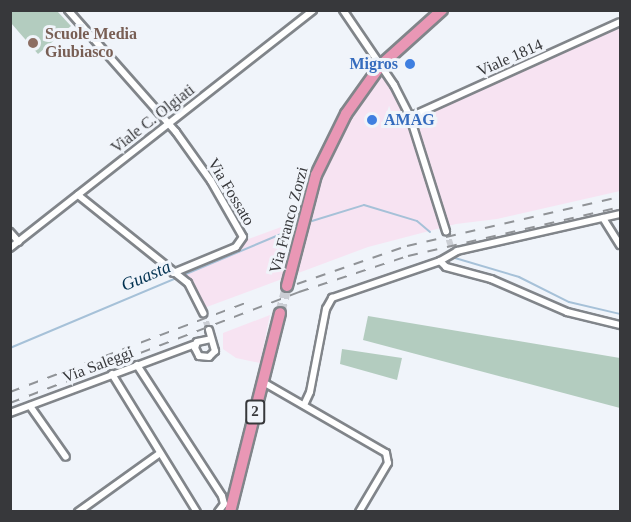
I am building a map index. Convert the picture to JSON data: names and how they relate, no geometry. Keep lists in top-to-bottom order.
{
  "streets": {
    "main road": ["Via Franco Zorzi", "2"],
    "street": [
      "Viale 1814",
      "Viale C. Olgiati",
      "Via Fossato",
      "Via Saleggi"
    ]
  },
  "crossings": [
    ["Viale C. Olgiati", "Via Fossato"]
  ],
  "water": ["Guasta"],
  "places": ["Scuole Media Giubiasco", "Migros", "AMAG"]
}
